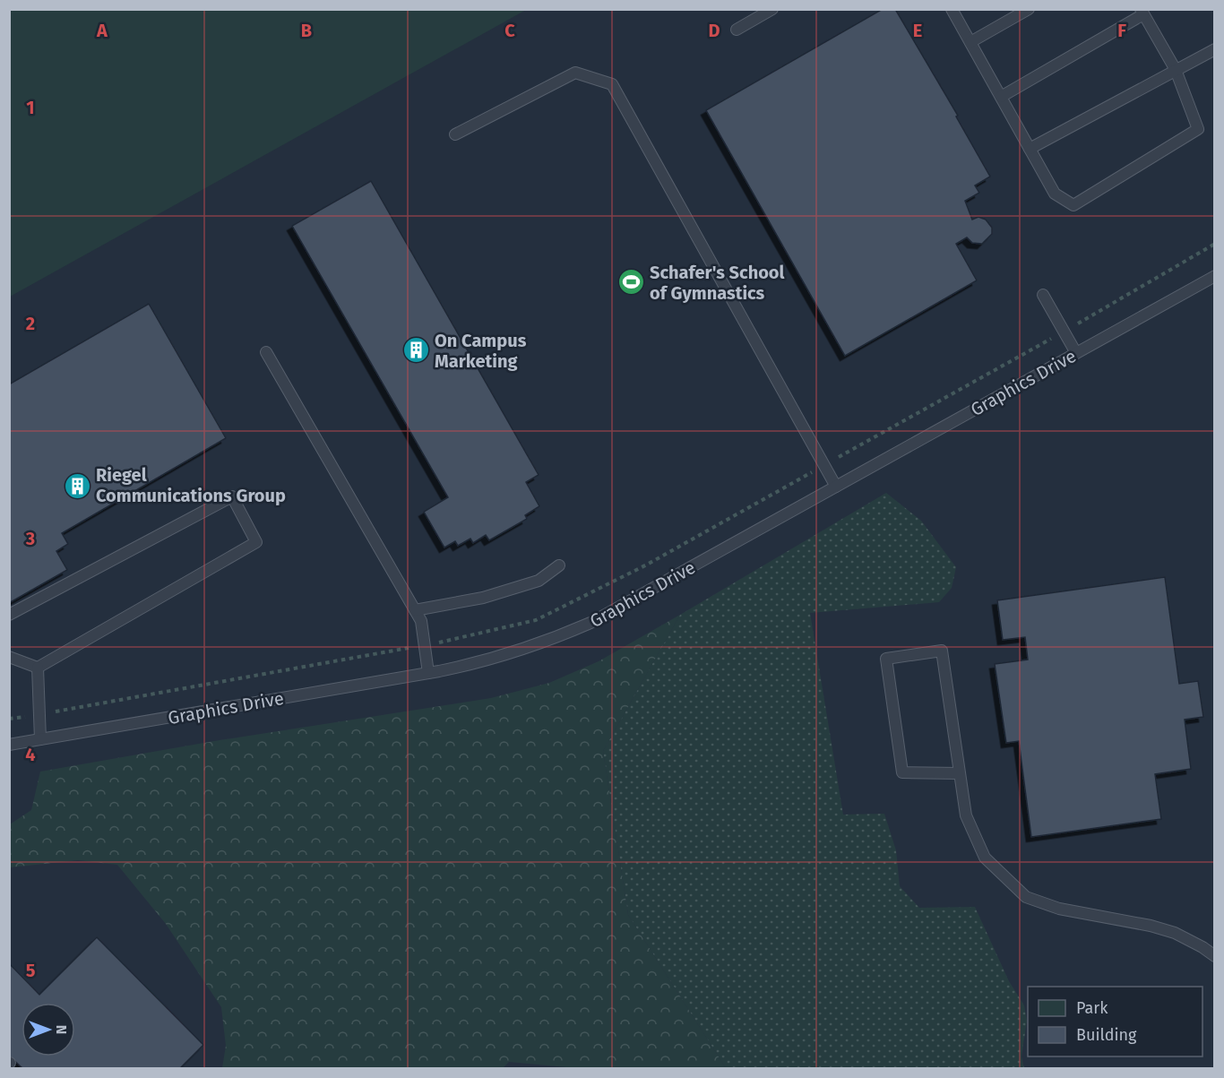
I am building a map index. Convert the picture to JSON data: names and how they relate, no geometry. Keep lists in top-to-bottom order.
{
  "streets": {
    "lane": ["Graphics Drive"]
  },
  "places": {
    "sports": ["Schafer's School of Gymnastics"],
    "building": ["On Campus Marketing", "Riegel Communications Group"]
  },
  "legend": ["Park", "Building"],
  "north": "right",
  "grid": {
    "columns": [
      "A",
      "B",
      "C",
      "D",
      "E",
      "F"
    ],
    "rows": [
      "1",
      "2",
      "3",
      "4",
      "5"
    ]
  }
}
